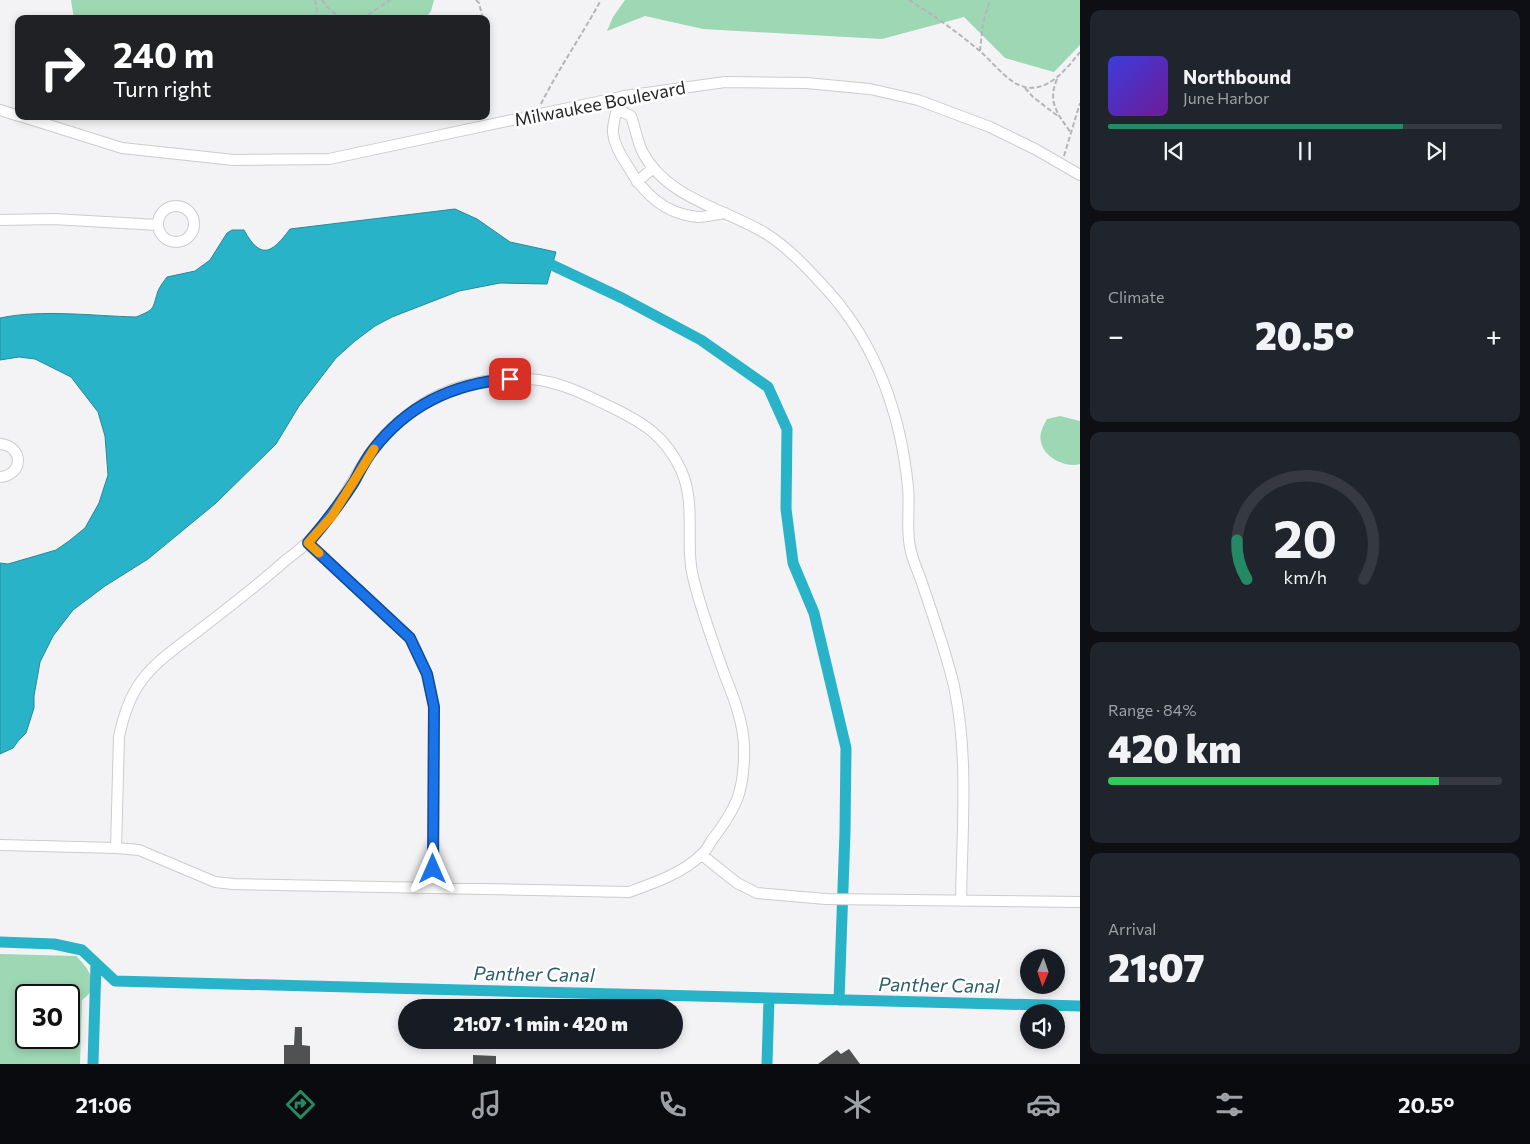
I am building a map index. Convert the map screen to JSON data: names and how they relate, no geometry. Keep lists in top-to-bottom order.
{
  "streets": {
    "street": ["Milwaukee Boulevard"]
  },
  "water": ["Panther Canal"],
  "north": "bottom",
  "page": {
    "turn": ["240 m", "Turn right"],
    "song": ["Northbound", "June Harbor"],
    "tile": [
      "Climate",
      ["Range · 84%", "420 km"],
      ["Arrival", "21:07"]
    ],
    "heat": ["−", "20.5°", "+"],
    "limit": "30",
    "trip": "21:07 · 1 min · 420 m",
    "tabs": ["21:06", "20.5°"],
    "gauge": ["20", "km/h"]
  }
}
